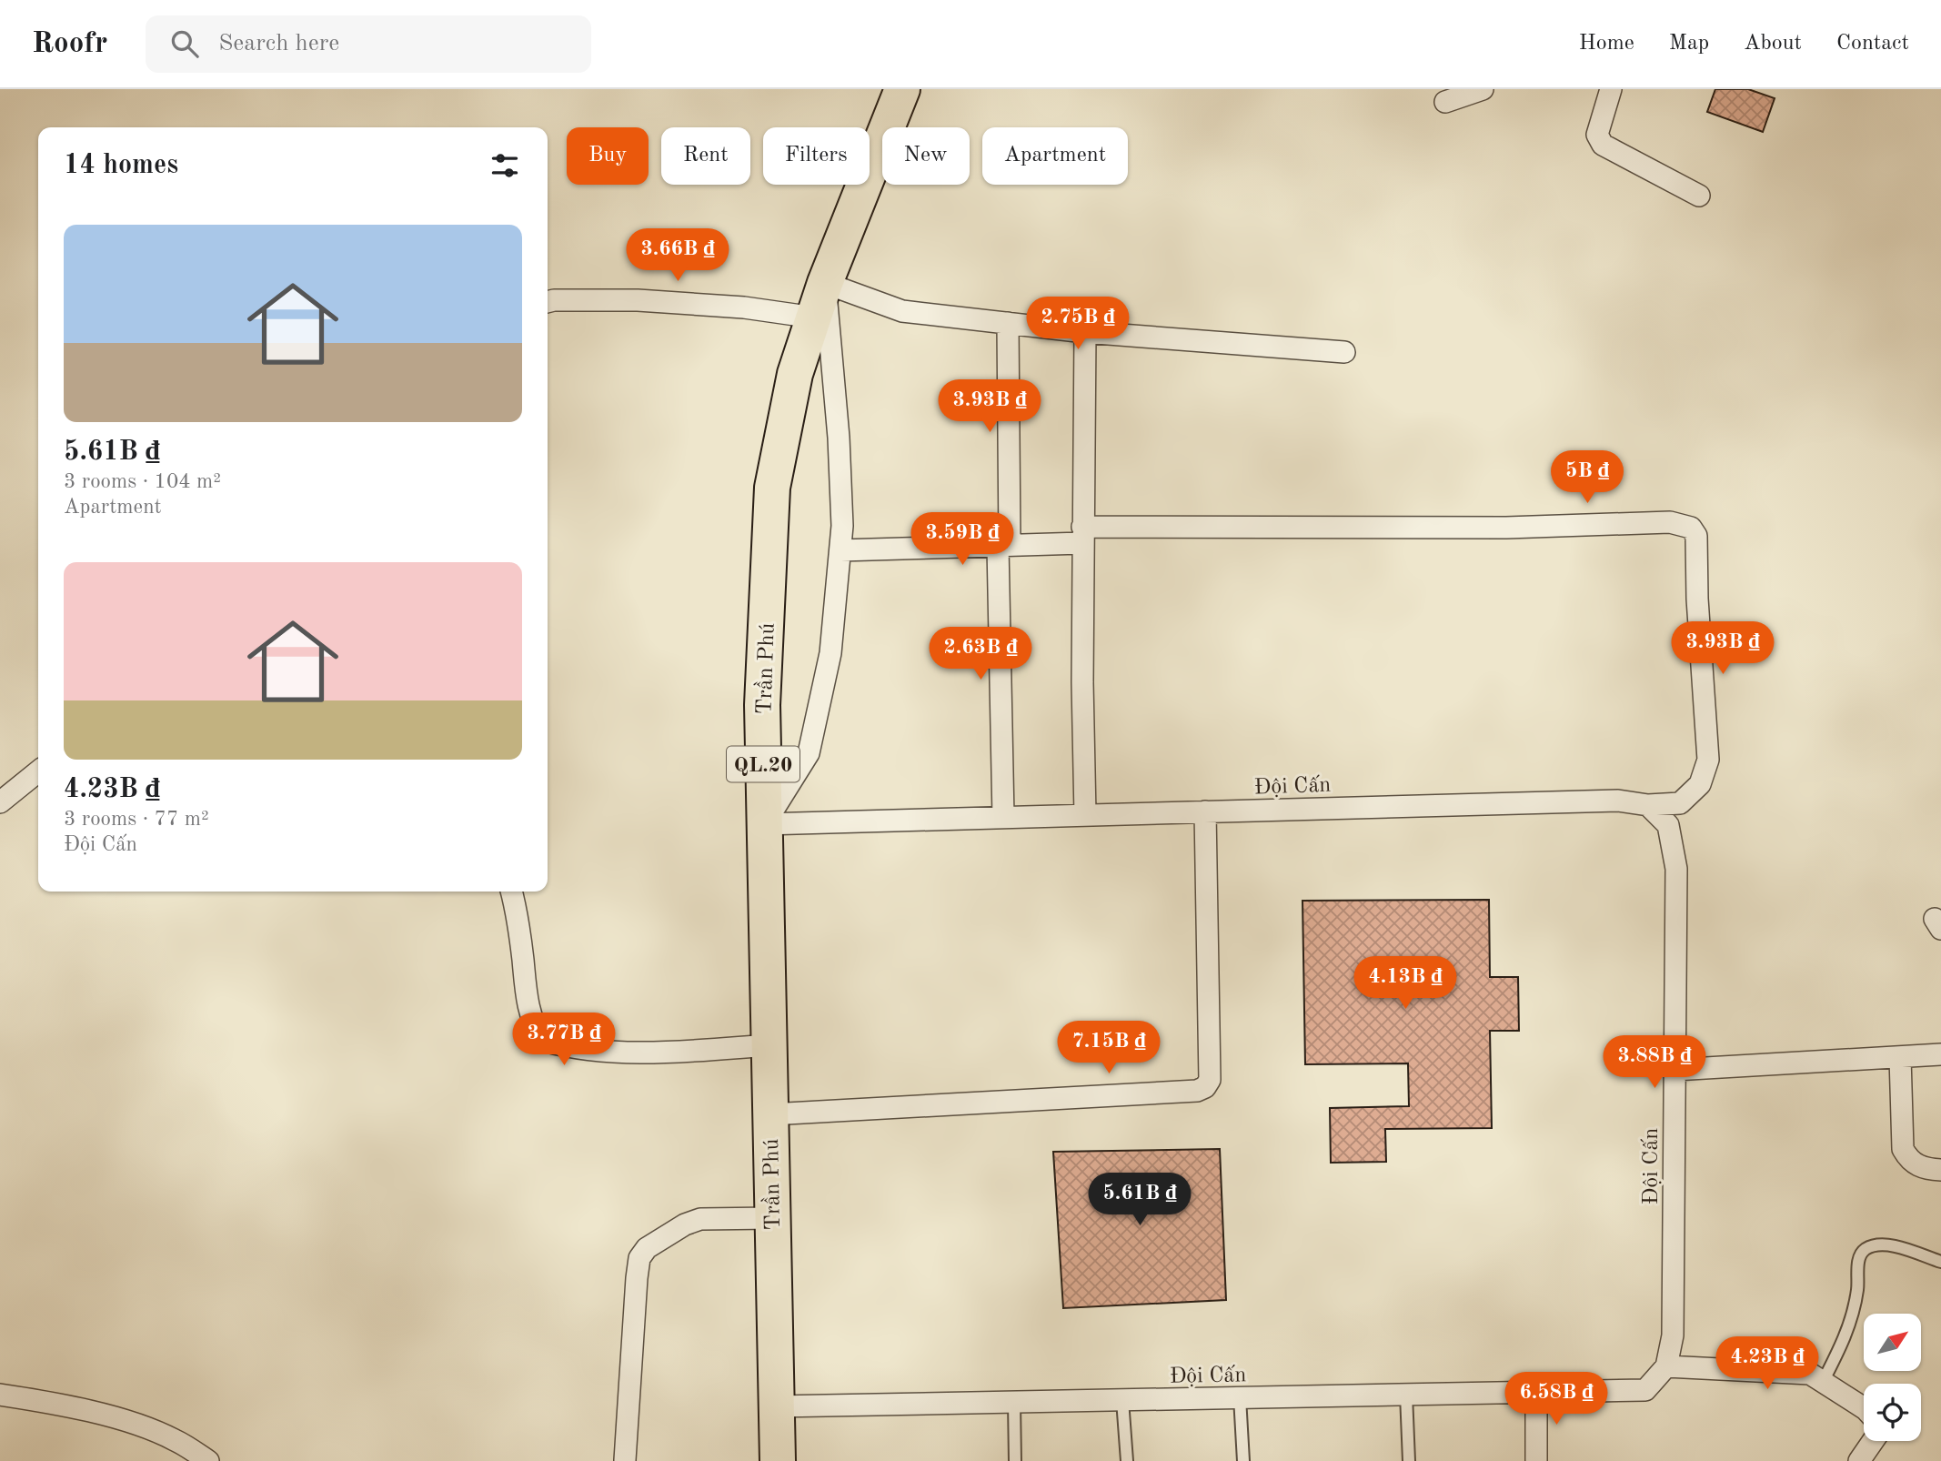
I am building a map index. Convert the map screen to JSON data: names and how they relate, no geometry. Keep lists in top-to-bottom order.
{
  "streets": {
    "highway": ["Trần Phú", "QL.20"],
    "street": ["Đội Cấn"]
  },
  "crossings": [
    ["Trần Phú", "Đội Cấn"]
  ],
  "north": "top right",
  "page": {
    "header": "Roofr",
    "search": "Search here",
    "nav": [
      "Home",
      "Map",
      "About",
      "Contact"
    ],
    "chip": [
      "Buy",
      "Rent",
      "Filters",
      "New",
      "Apartment"
    ],
    "heading": "14 homes",
    "list": [
      {
        "name": "5.61B ₫",
        "note": "3 rooms · 104 m² · Apartment"
      },
      {
        "name": "4.23B ₫",
        "note": "3 rooms · 77 m² · Đội Cấn"
      }
    ],
    "price": [
      "3.66B ₫",
      "2.75B ₫",
      "3.93B ₫",
      "5B ₫",
      "3.59B ₫",
      "3.93B ₫",
      "2.63B ₫",
      "4.13B ₫",
      "3.77B ₫",
      "7.15B ₫",
      "3.88B ₫",
      "5.61B ₫",
      "4.23B ₫",
      "6.58B ₫"
    ]
  }
}
